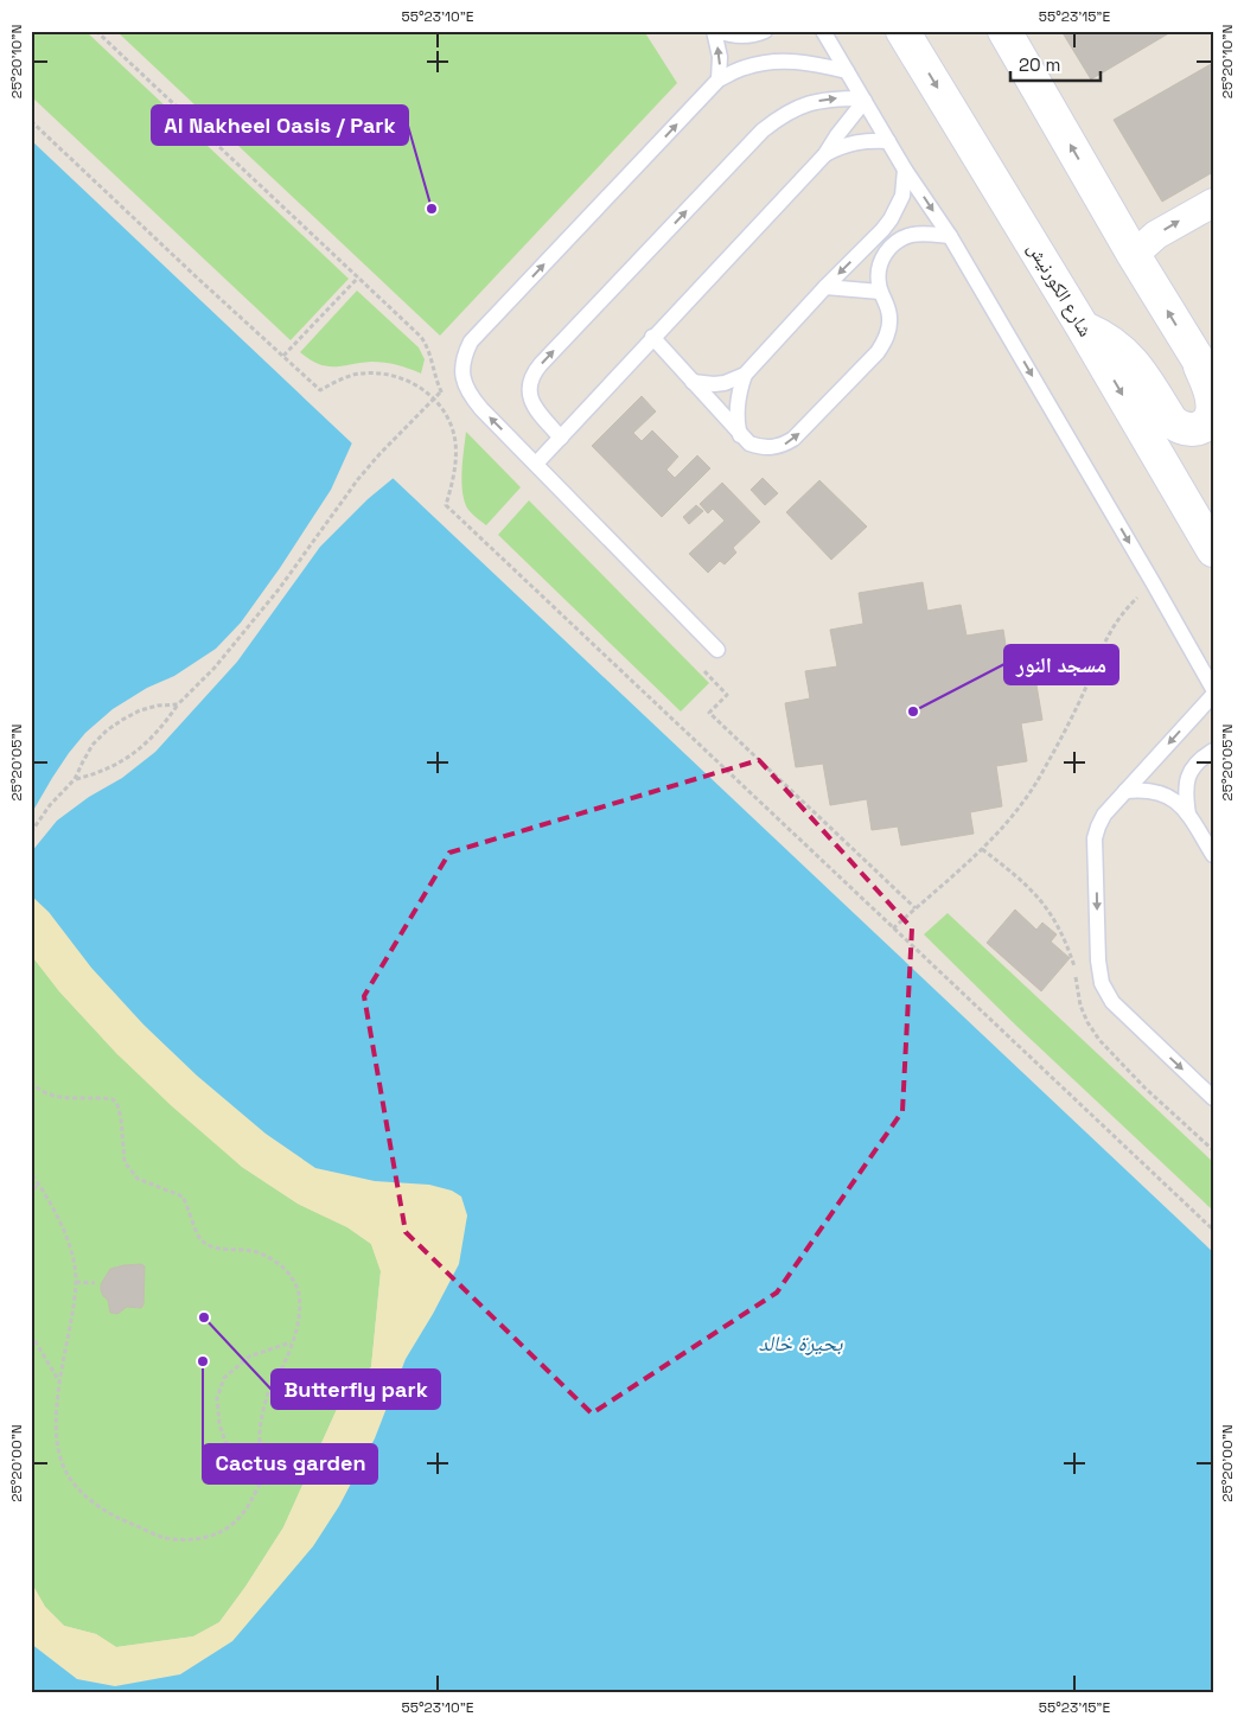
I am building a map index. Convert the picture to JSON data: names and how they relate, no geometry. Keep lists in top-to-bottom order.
{
  "streets": {
    "main road": ["شارع الكورنيش"]
  },
  "water": ["بحيرة خالد"],
  "places": [
    "Al Nakheel Oasis / Park",
    "مسجد النور",
    "Butterfly park",
    "Cactus garden"
  ],
  "scale_bar": "20 m",
  "coordinates": [
    "55°23'10\"E",
    "55°23'15\"E",
    "25°20'10\"N",
    "25°20'05\"N",
    "25°20'00\"N"
  ]
}
